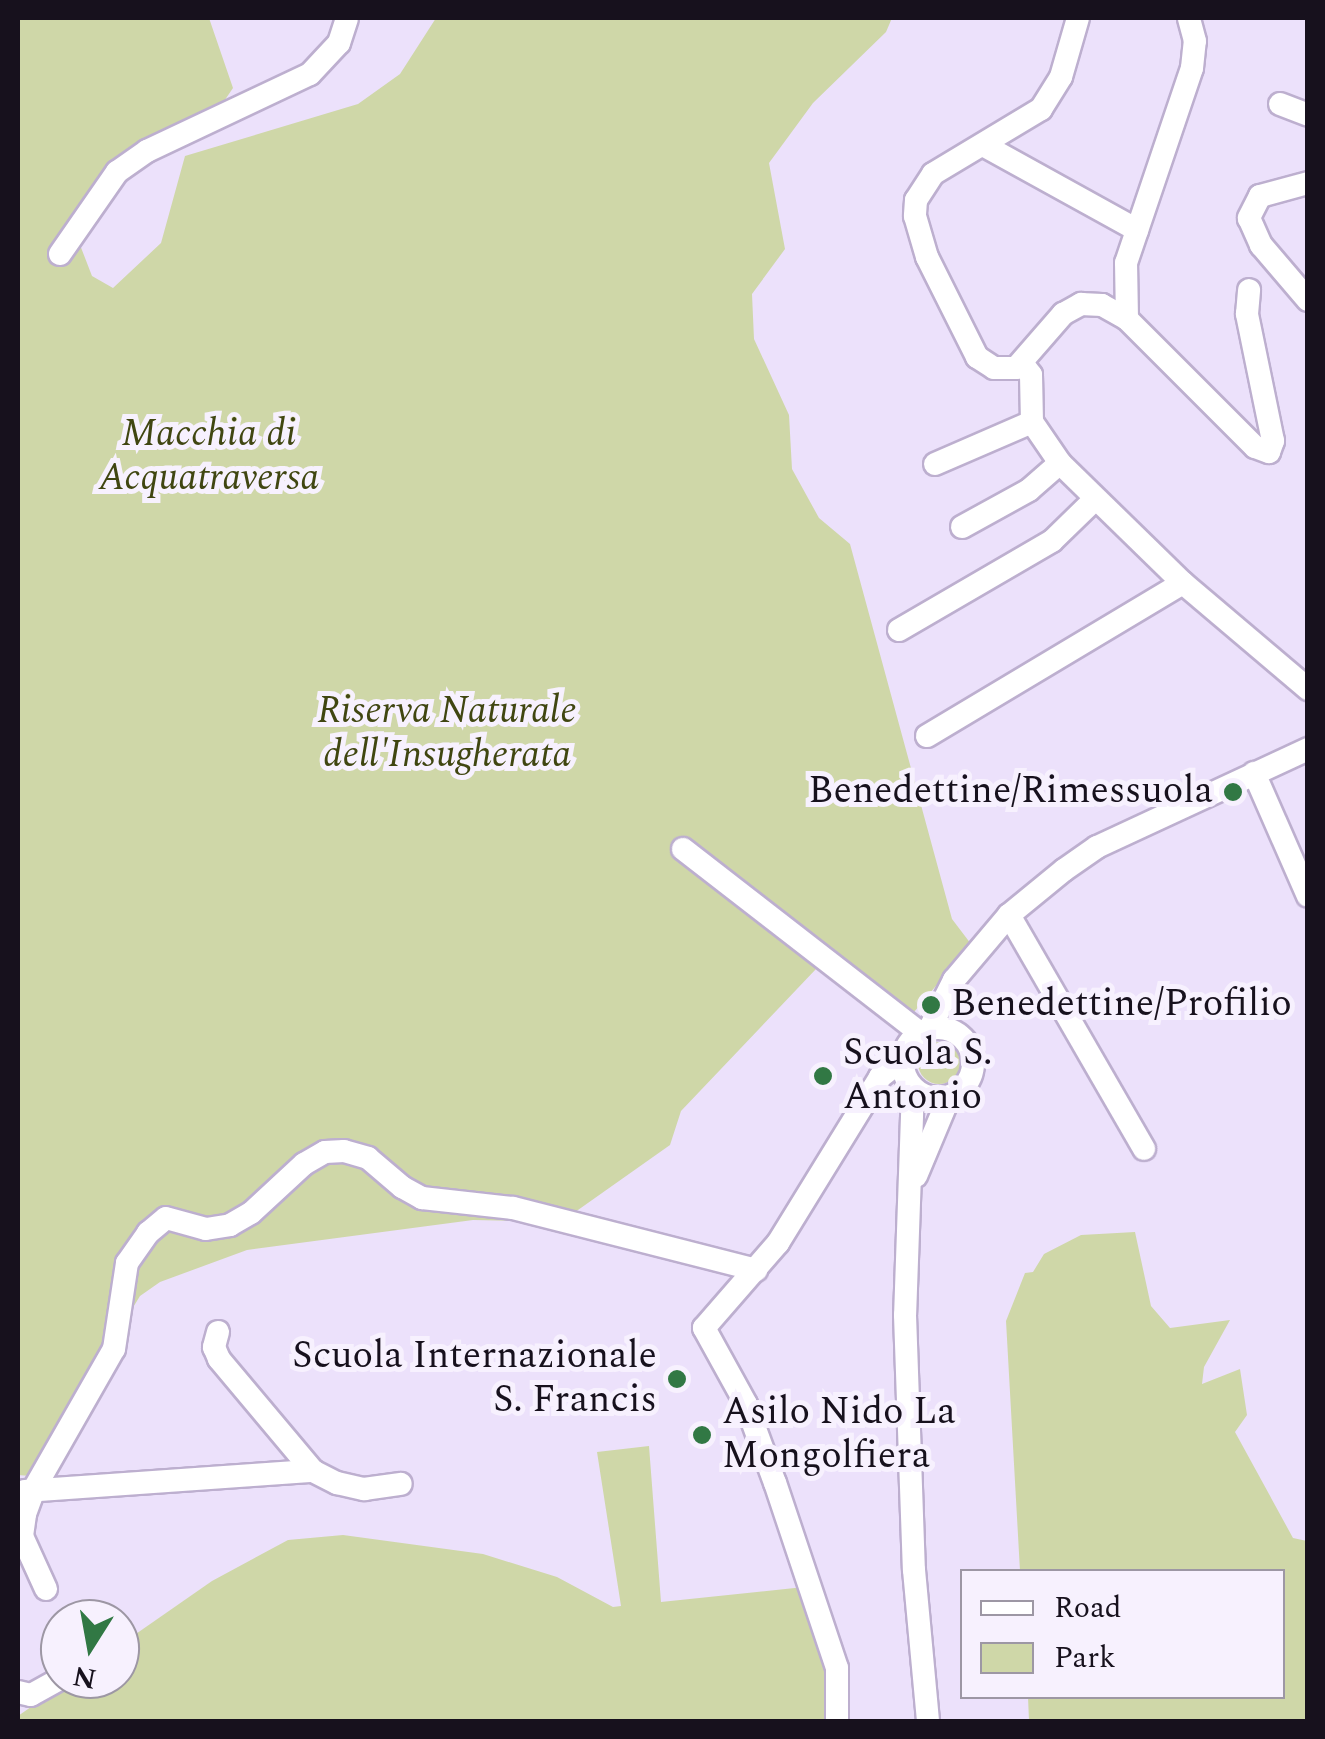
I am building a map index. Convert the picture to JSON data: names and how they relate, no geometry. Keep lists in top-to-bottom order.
{
  "parks": ["Macchia di Acquatraversa", "Riserva Naturale dell'Insugherata"],
  "places": [
    "Benedettine/Rimessuola",
    "Benedettine/Profilio",
    "Scuola S. Antonio",
    "Scuola Internazionale S. Francis",
    "Asilo Nido La Mongolfiera"
  ],
  "legend": ["Road", "Park"],
  "north": "bottom"
}
